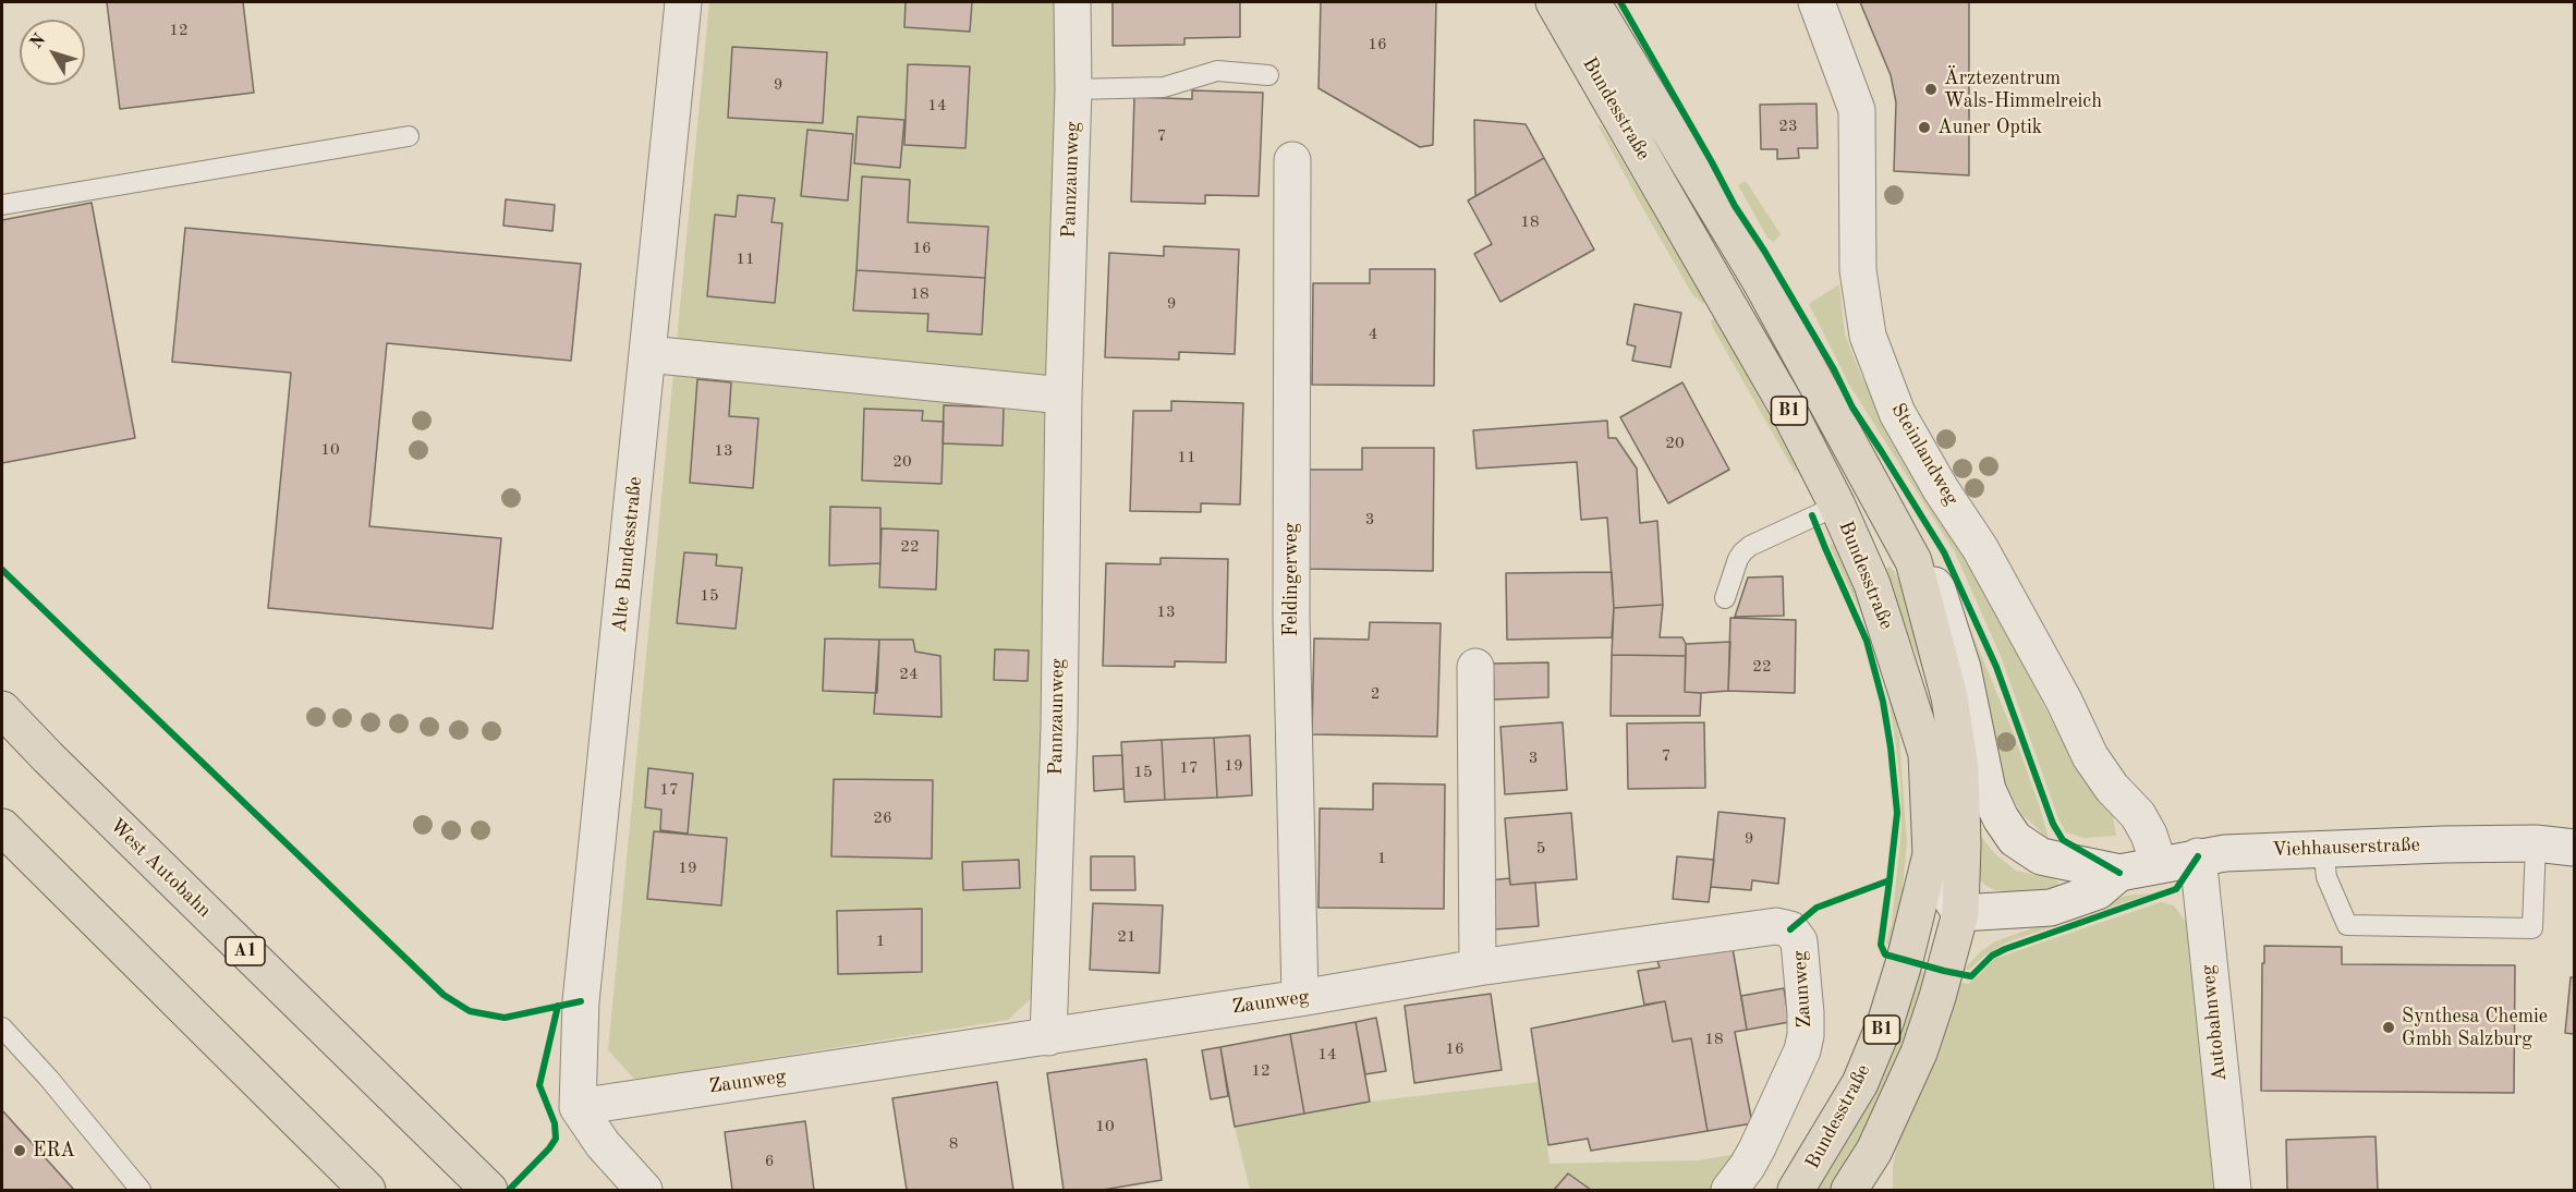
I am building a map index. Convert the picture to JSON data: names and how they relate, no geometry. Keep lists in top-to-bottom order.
{
  "streets": {
    "main road": [
      "Bundesstraße",
      "B1",
      "West Autobahn",
      "A1"
    ],
    "street": [
      "Pannzaunweg",
      "Steinlandweg",
      "Alte Bundesstraße",
      "Feldingerweg",
      "Viehhauserstraße",
      "Zaunweg",
      "Autobahnweg"
    ]
  },
  "crossings": [
    ["Bundesstraße", "Viehhauserstraße"],
    ["Pannzaunweg", "Zaunweg"],
    ["Steinlandweg", "Viehhauserstraße"],
    ["Alte Bundesstraße", "Zaunweg"],
    ["Feldingerweg", "Zaunweg"],
    ["Viehhauserstraße", "Autobahnweg"]
  ],
  "places": [
    "Ärztezentrum Wals-Himmelreich",
    "Auner Optik",
    "Synthesa Chemie Gmbh Salzburg",
    "ERA"
  ],
  "house_numbers": [
    "12",
    "16",
    "9",
    "14",
    "23",
    "7",
    "18",
    "16",
    "11",
    "18",
    "9",
    "4",
    "20",
    "10",
    "13",
    "11",
    "20",
    "3",
    "22",
    "15",
    "13",
    "22",
    "24",
    "2",
    "7",
    "3",
    "19",
    "17",
    "15",
    "17",
    "26",
    "9",
    "5",
    "1",
    "19",
    "21",
    "1",
    "18",
    "16",
    "14",
    "12",
    "10",
    "8",
    "6"
  ],
  "north": "top left"
}
